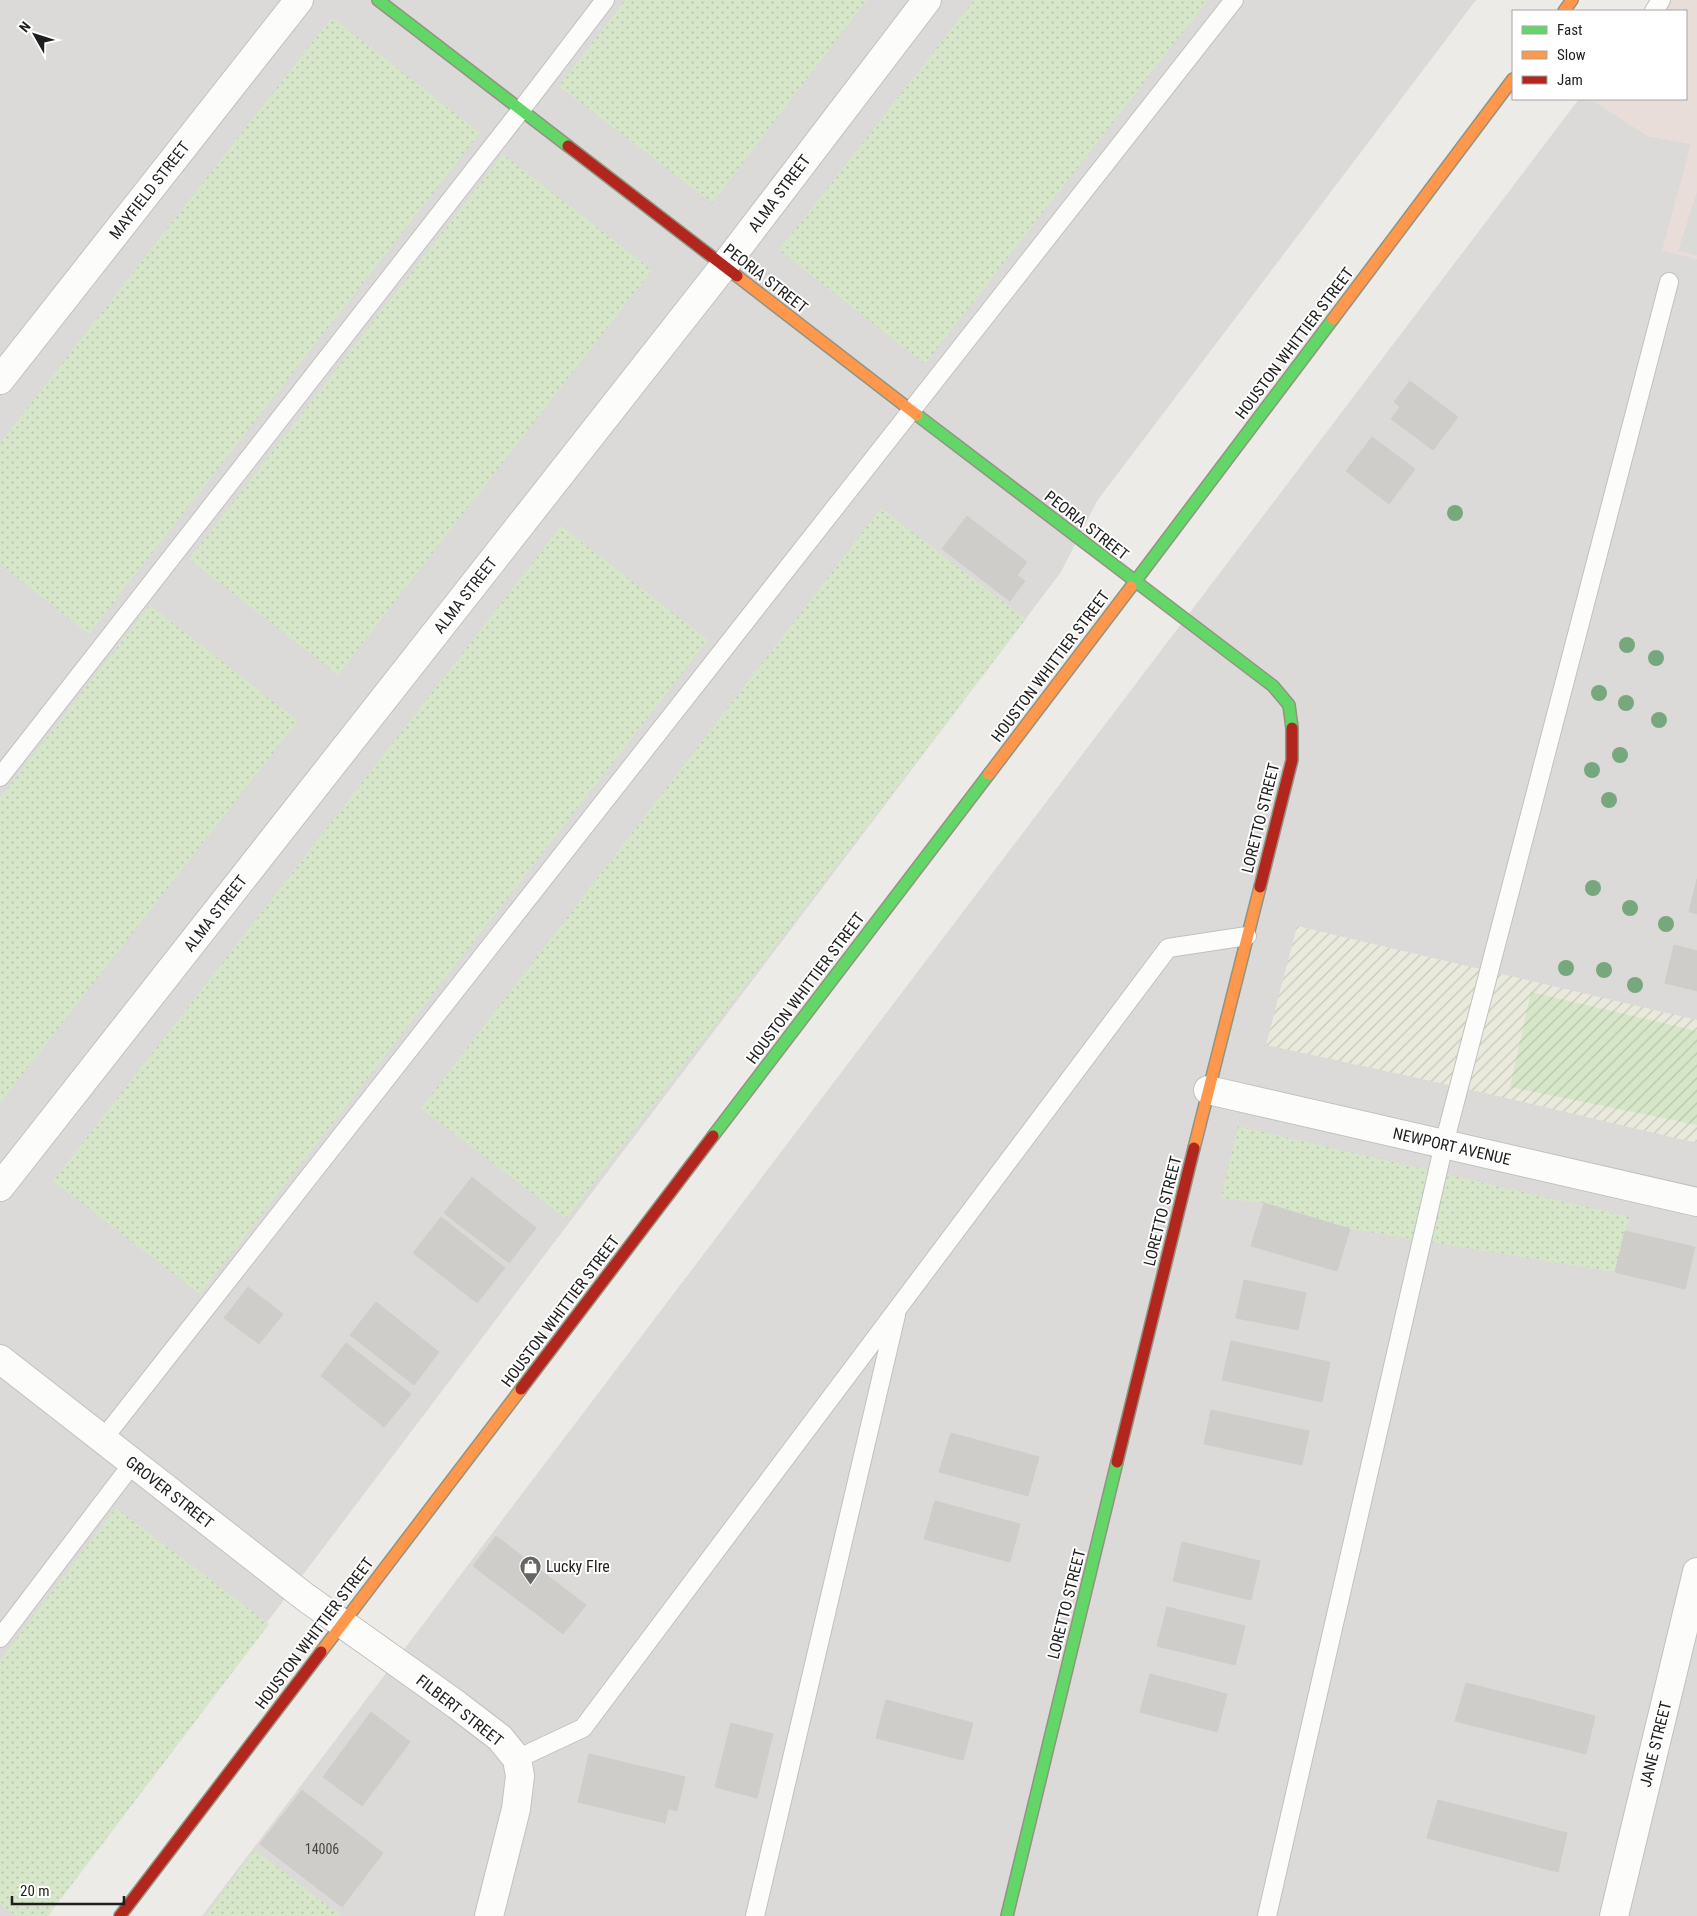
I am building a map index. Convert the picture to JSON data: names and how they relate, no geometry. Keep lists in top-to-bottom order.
{
  "streets": {
    "street": [
      "MAYFIELD STREET",
      "ALMA STREET",
      "PEORIA STREET",
      "HOUSTON WHITTIER STREET",
      "LORETTO STREET",
      "NEWPORT AVENUE",
      "GROVER STREET",
      "FILBERT STREET",
      "JANE STREET"
    ]
  },
  "crossings": [
    ["ALMA STREET", "PEORIA STREET"],
    ["PEORIA STREET", "HOUSTON WHITTIER STREET"],
    ["PEORIA STREET", "LORETTO STREET"],
    ["HOUSTON WHITTIER STREET", "LORETTO STREET"],
    ["HOUSTON WHITTIER STREET", "GROVER STREET"],
    ["HOUSTON WHITTIER STREET", "FILBERT STREET"],
    ["LORETTO STREET", "NEWPORT AVENUE"],
    ["GROVER STREET", "FILBERT STREET"]
  ],
  "places": {
    "shop": ["Lucky FIre"]
  },
  "house_numbers": ["14006"],
  "legend": ["Fast", "Slow", "Jam"],
  "scale_bar": "20 m",
  "north": "top left"
}
